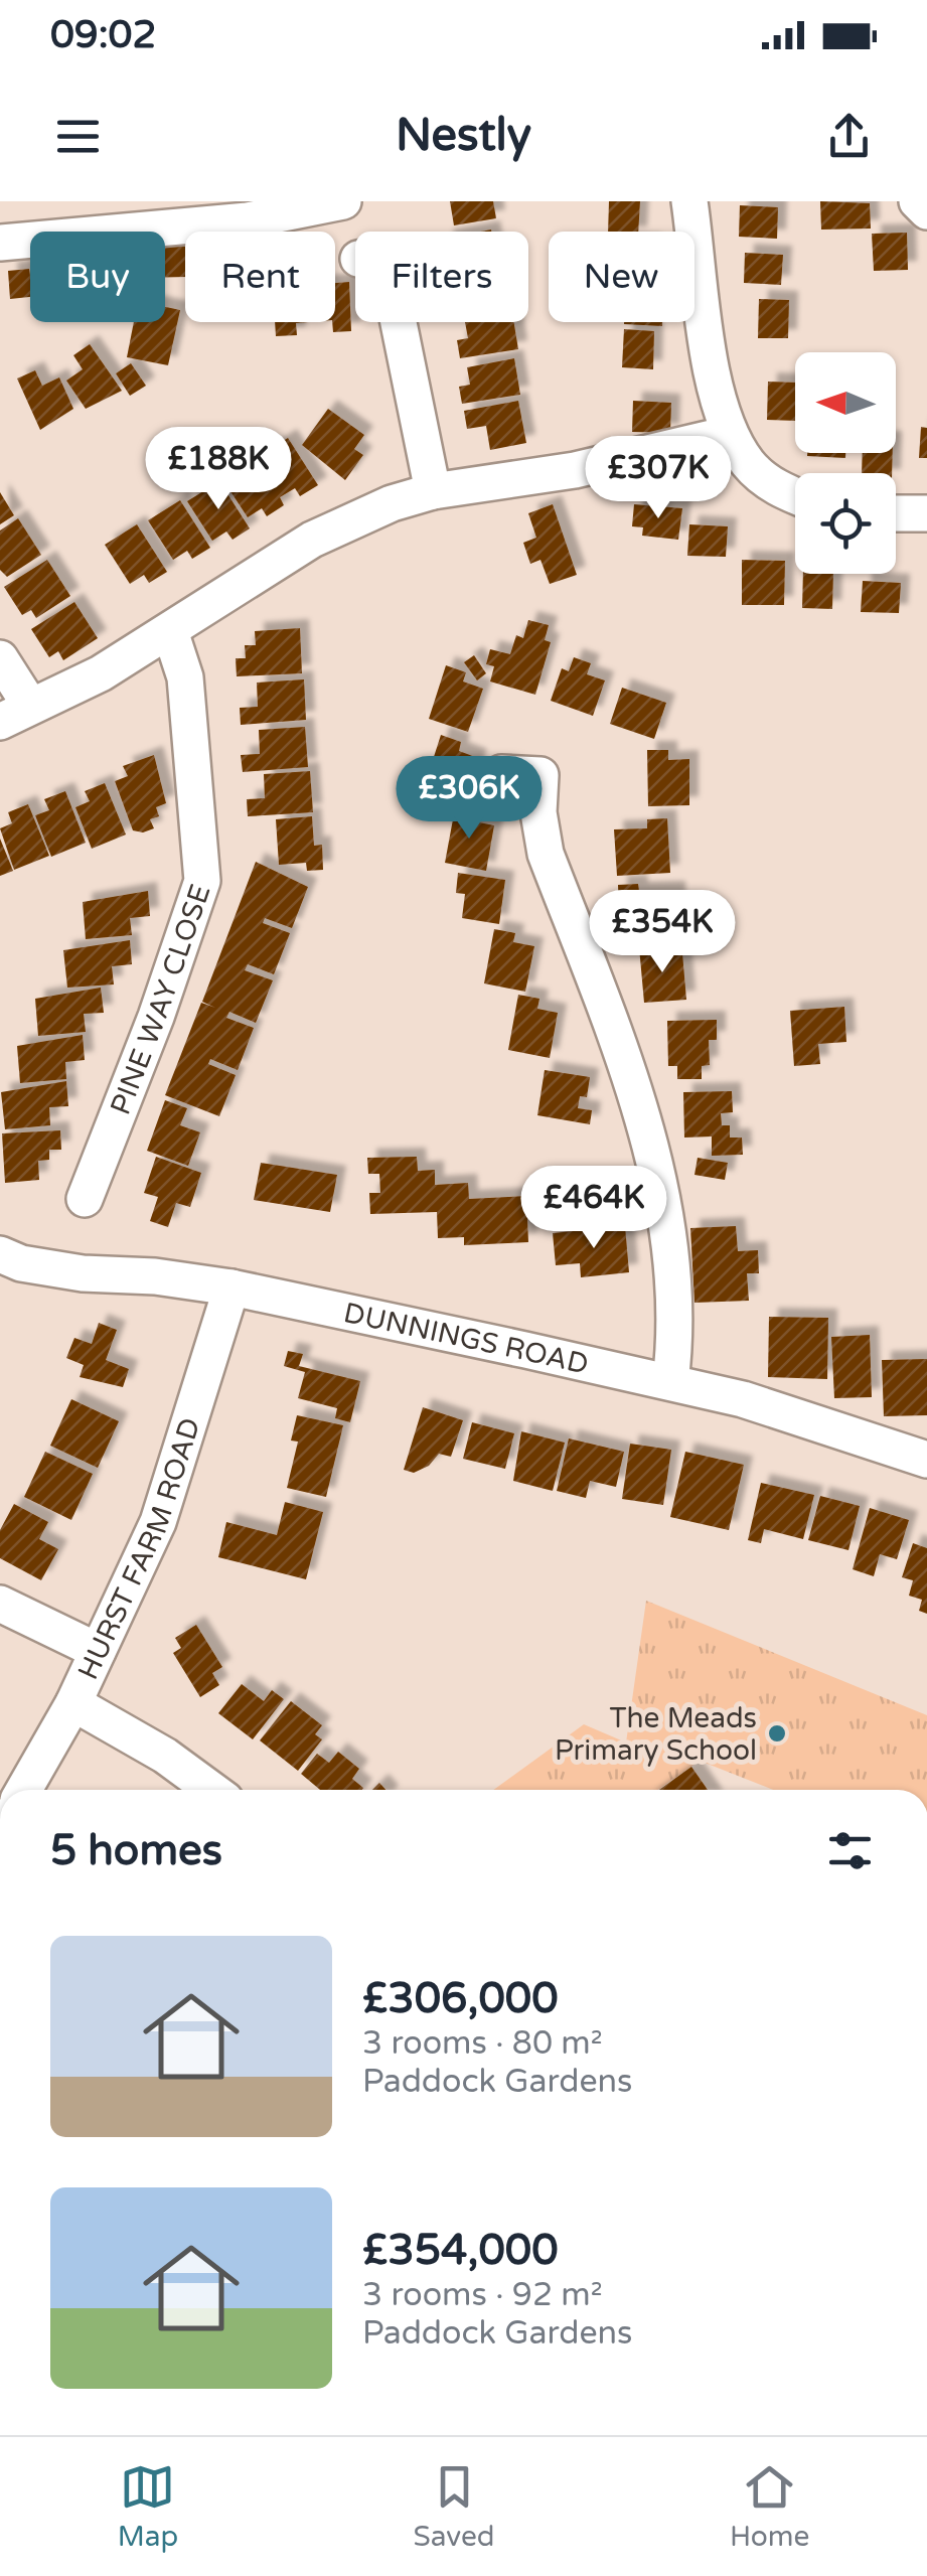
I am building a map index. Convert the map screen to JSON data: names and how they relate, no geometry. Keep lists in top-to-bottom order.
{
  "streets": {
    "street": ["PINE WAY CLOSE", "DUNNINGS ROAD", "HURST FARM ROAD"]
  },
  "crossings": [
    ["DUNNINGS ROAD", "HURST FARM ROAD"]
  ],
  "places": ["The Meads Primary School"],
  "north": "left",
  "page": {
    "status": "09:02",
    "header": "Nestly",
    "chip": [
      "Buy",
      "Rent",
      "Filters",
      "New"
    ],
    "price": [
      "£188K",
      "£307K",
      "£306K",
      "£354K",
      "£464K"
    ],
    "heading": "5 homes",
    "list": [
      {
        "name": "£306,000",
        "note": "3 rooms · 80 m² · Paddock Gardens"
      },
      {
        "name": "£354,000",
        "note": "3 rooms · 92 m² · Paddock Gardens"
      }
    ],
    "tabs": ["Map", "Saved", "Home"]
  }
}
